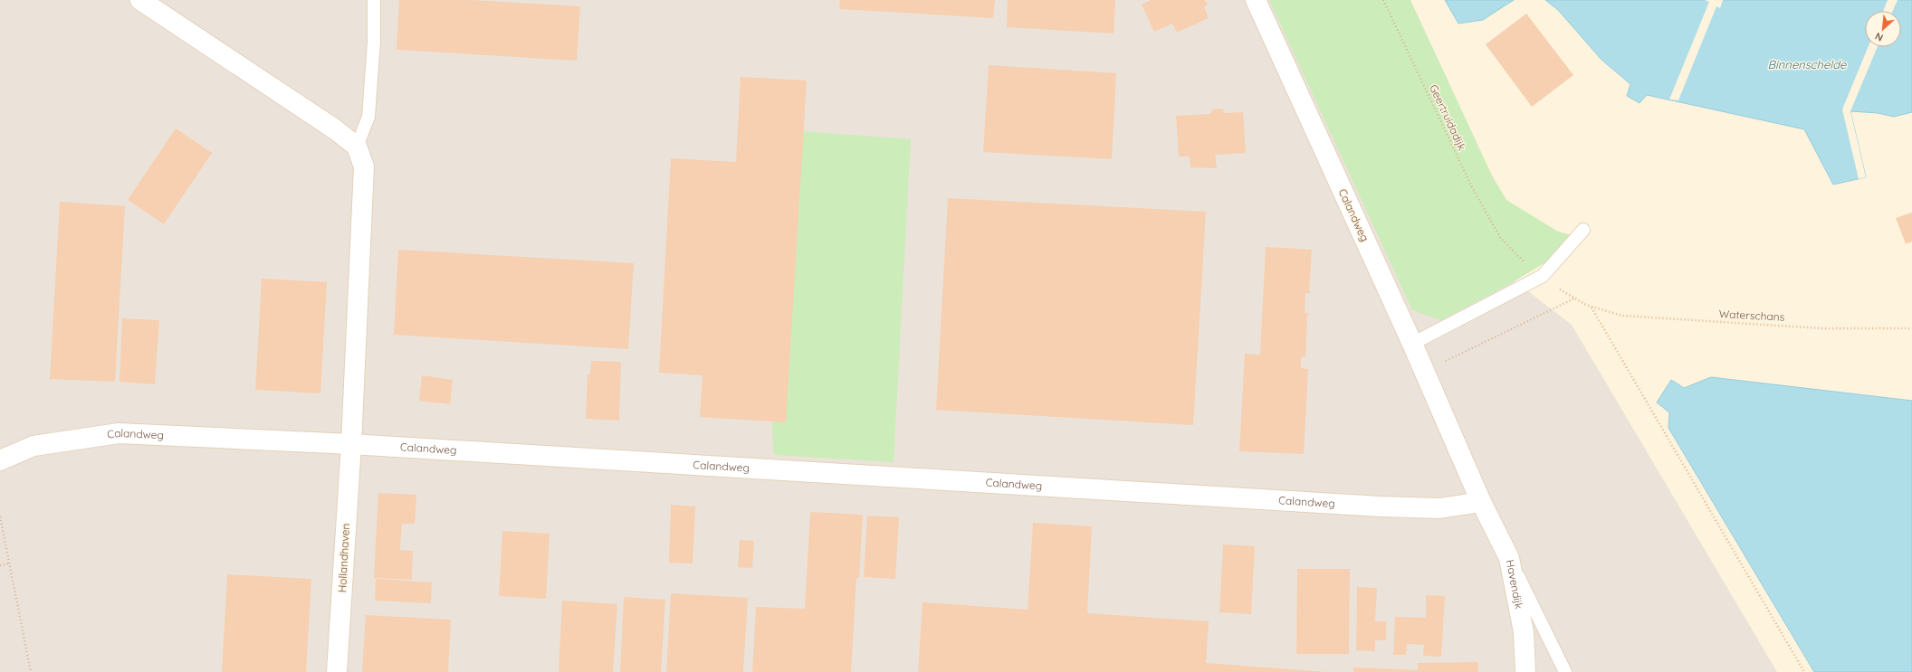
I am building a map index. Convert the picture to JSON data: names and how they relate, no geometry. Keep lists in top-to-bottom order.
{
  "streets": {
    "street": ["Calandweg", "Hollandhaven", "Havendijk"],
    "path": ["Geertruidadijk", "Waterschans"]
  },
  "crossings": [
    ["Calandweg", "Hollandhaven"],
    ["Calandweg", "Havendijk"]
  ],
  "water": ["Binnenschelde"],
  "north": "bottom left"
}
